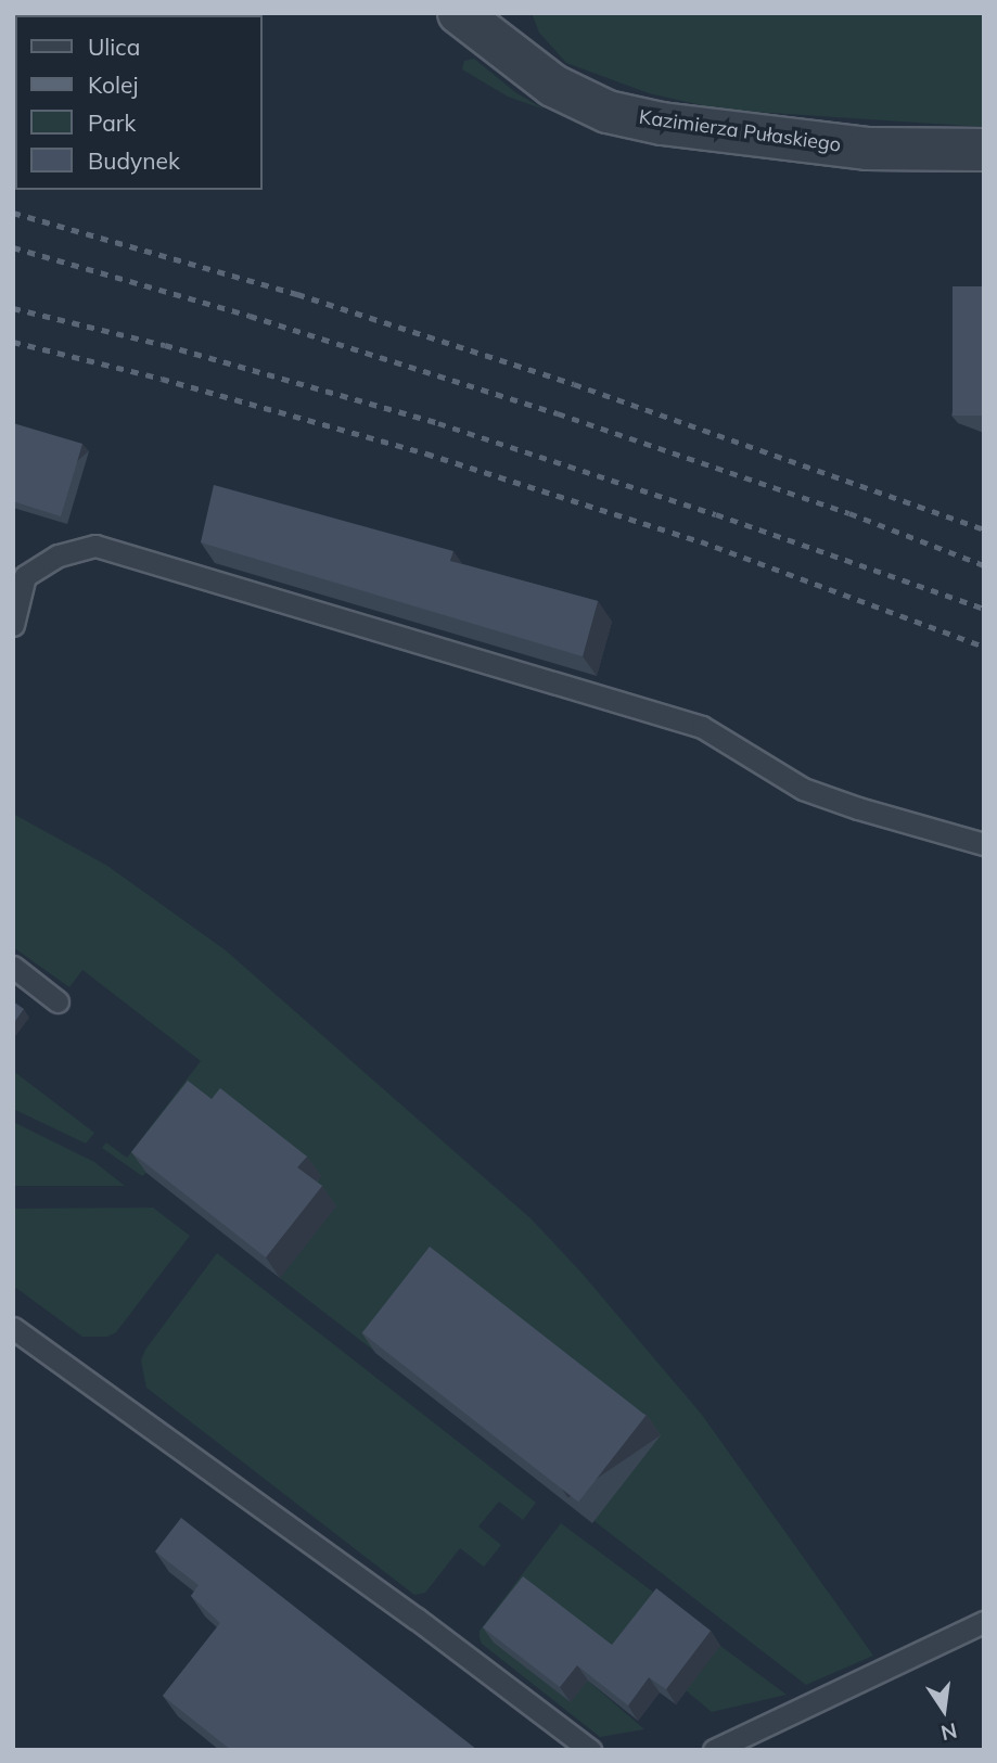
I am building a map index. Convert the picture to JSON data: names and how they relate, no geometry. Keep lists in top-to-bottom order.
{
  "streets": {
    "street": ["Kazimierza Pułaskiego"]
  },
  "legend": [
    "Ulica",
    "Kolej",
    "Park",
    "Budynek"
  ],
  "north": "bottom"
}
